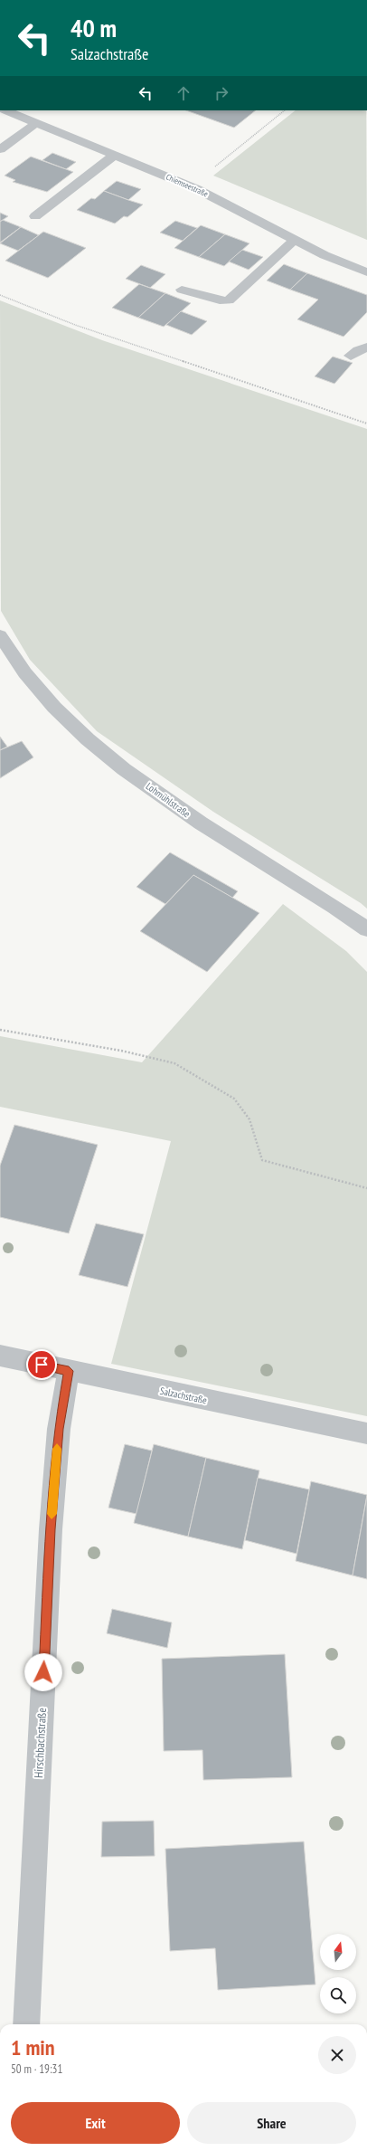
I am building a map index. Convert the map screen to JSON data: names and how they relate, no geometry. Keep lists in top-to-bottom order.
{
  "streets": {
    "street": [
      "Chiemseestraße",
      "Lohmühlstraße",
      "Salzachstraße",
      "Hirschbachstraße"
    ]
  },
  "crossings": [
    ["Salzachstraße", "Hirschbachstraße"]
  ],
  "north": "top",
  "page": {
    "turn": ["40 m", "Salzachstraße"],
    "heading": ["1 min", "50 m · 19:31"],
    "buttons": ["Exit", "Share"]
  }
}
